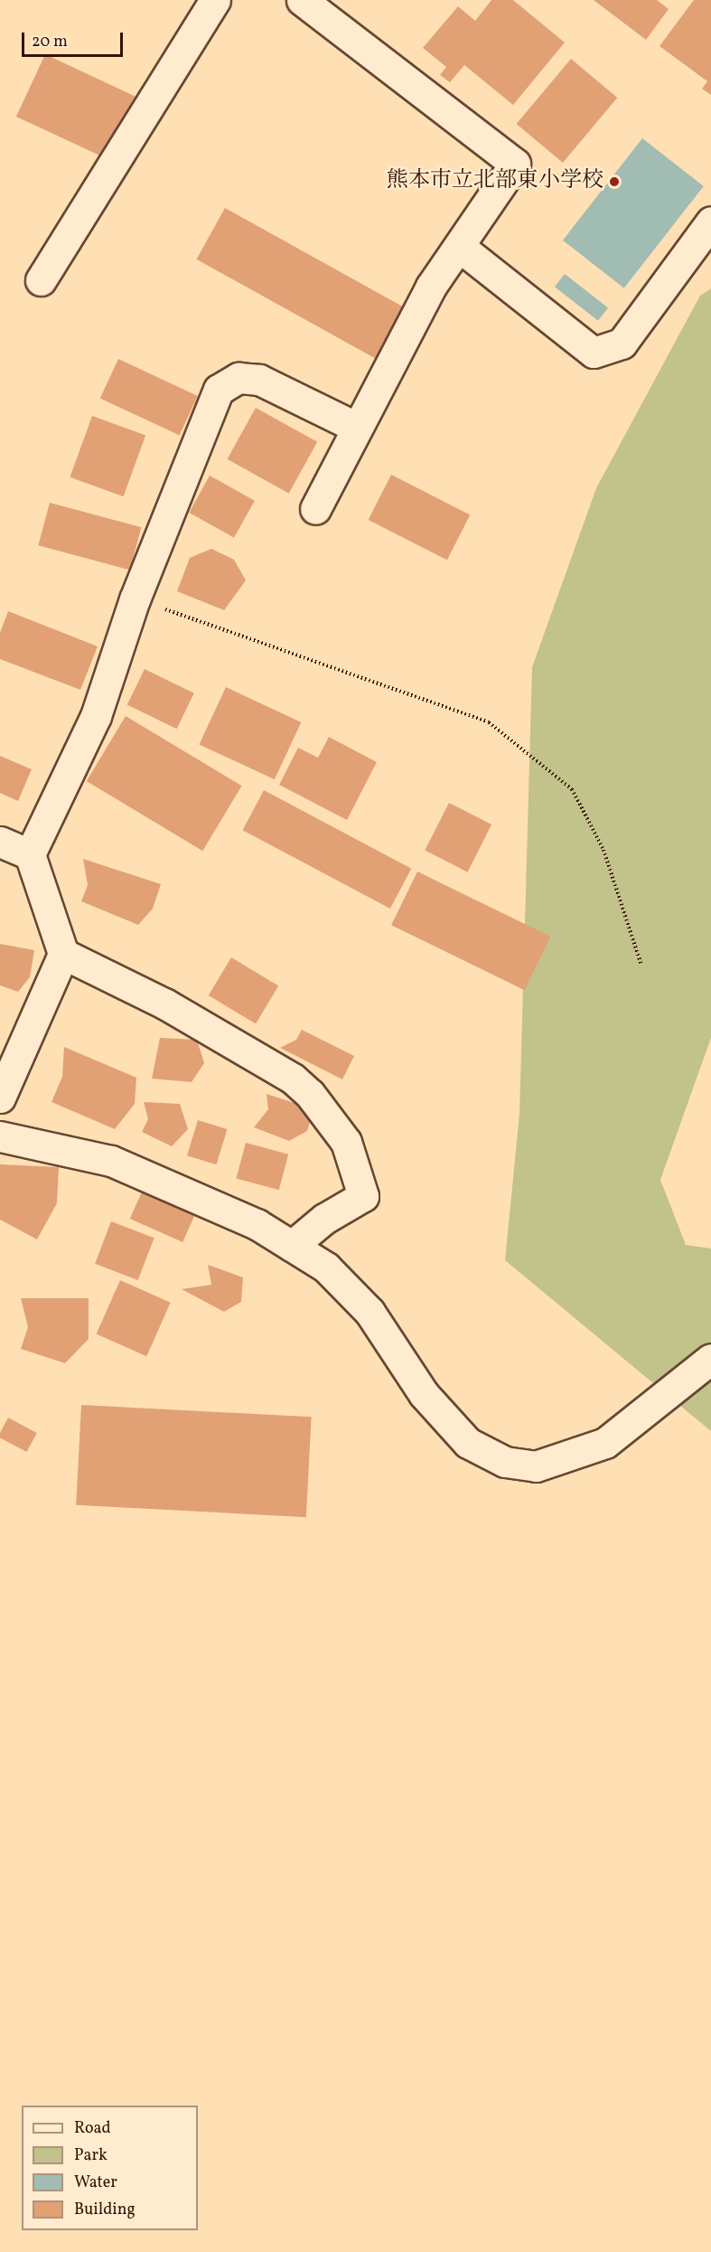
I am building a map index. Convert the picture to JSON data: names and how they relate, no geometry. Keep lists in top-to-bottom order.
{
  "places": ["熊本市立北部東小学校"],
  "legend": [
    "Road",
    "Park",
    "Water",
    "Building"
  ],
  "scale_bar": "20 m"
}
